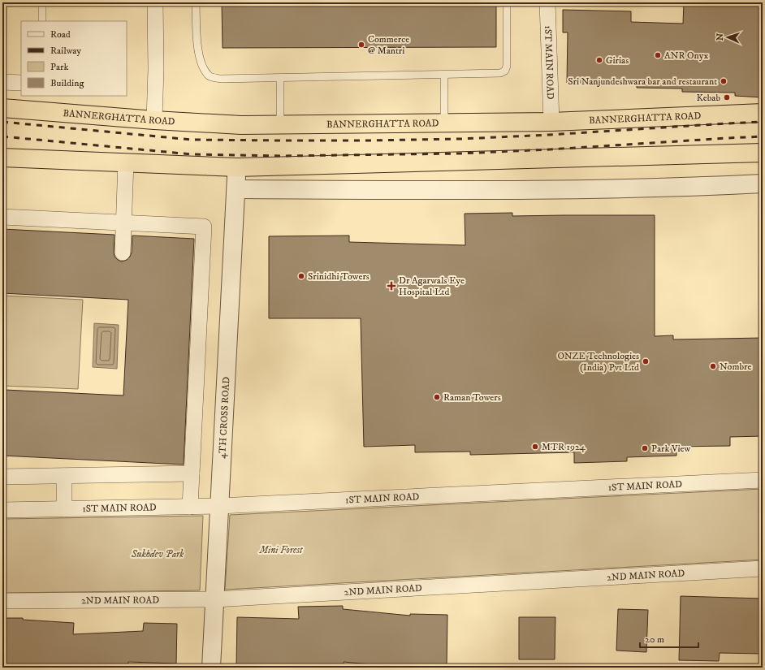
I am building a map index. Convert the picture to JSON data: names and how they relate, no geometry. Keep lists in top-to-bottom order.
{
  "streets": {
    "highway": ["BANNERGHATTA ROAD"],
    "street": ["1ST MAIN ROAD", "4TH CROSS ROAD", "2ND MAIN ROAD"]
  },
  "crossings": [
    ["1ST MAIN ROAD", "BANNERGHATTA ROAD"],
    ["1ST MAIN ROAD", "4TH CROSS ROAD"],
    ["4TH CROSS ROAD", "2ND MAIN ROAD"]
  ],
  "parks": ["Mini Forest", "Sukhdev Park"],
  "places": {
    "other": [
      "Commerce @ Mantri",
      "ANR Onyx",
      "Girias",
      "Sri Nanjundeshwara bar and restaurant",
      "Kebab",
      "Srinidhi Towers",
      "ONZE Technologies (India) Pvt Ltd",
      "Nombre",
      "Raman Towers",
      "MTR 1924",
      "Park View"
    ],
    "health": ["Dr Agarwals Eye Hospital Ltd"]
  },
  "legend": [
    "Road",
    "Railway",
    "Park",
    "Building"
  ],
  "scale_bar": "20 m",
  "north": "left"
}
